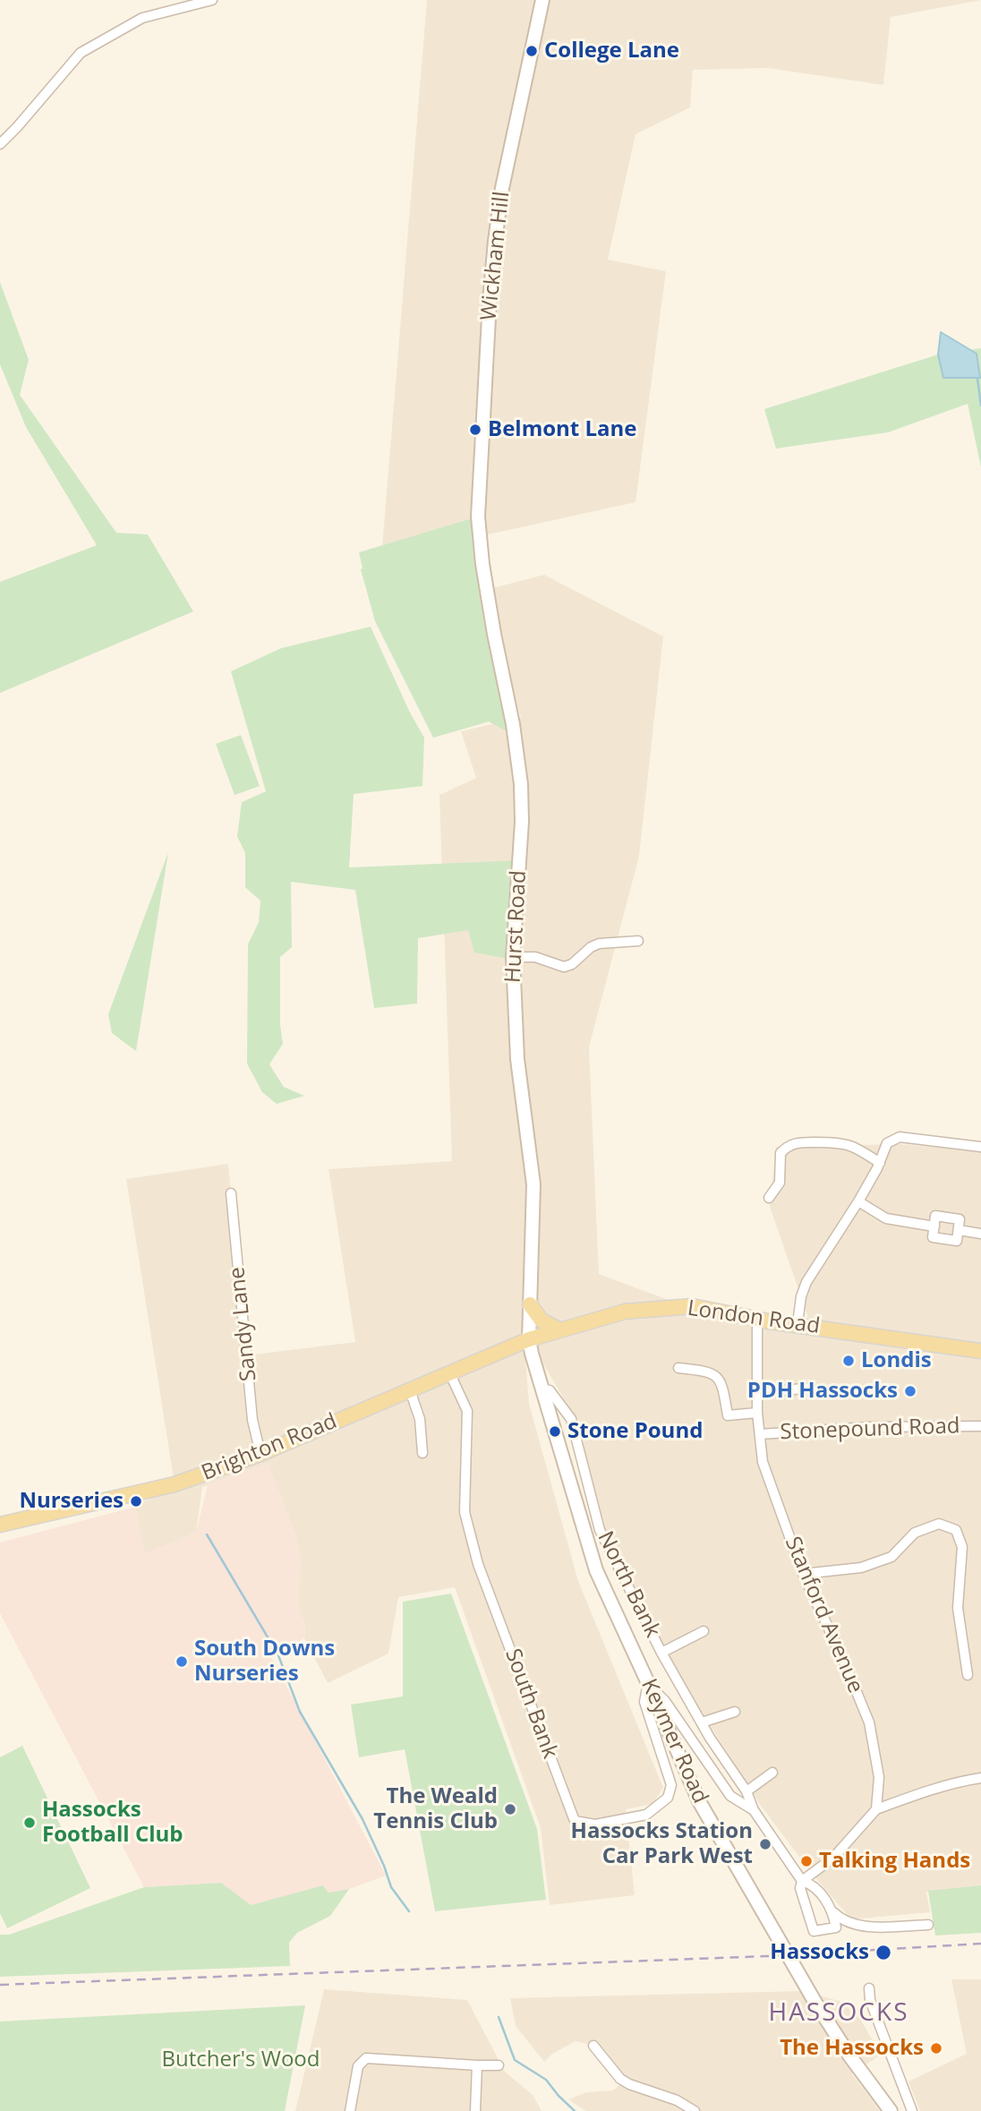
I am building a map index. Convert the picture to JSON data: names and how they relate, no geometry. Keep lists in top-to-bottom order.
{
  "streets": {
    "main road": [
      "Wickham Hill",
      "Hurst Road",
      "London Road",
      "Brighton Road",
      "Keymer Road"
    ],
    "street": [
      "Sandy Lane",
      "Stonepound Road",
      "North Bank",
      "Stanford Avenue",
      "South Bank"
    ]
  },
  "crossings": [
    ["Wickham Hill", "Hurst Road"],
    ["Hurst Road", "London Road"],
    ["Hurst Road", "Brighton Road"],
    ["Hurst Road", "Keymer Road"],
    ["London Road", "Brighton Road"],
    ["London Road", "Stanford Avenue"],
    ["London Road", "Keymer Road"],
    ["Sandy Lane", "Brighton Road"],
    ["Stonepound Road", "Stanford Avenue"],
    ["Brighton Road", "South Bank"],
    ["Brighton Road", "Keymer Road"],
    ["North Bank", "Keymer Road"],
    ["South Bank", "Keymer Road"]
  ],
  "districts": ["HASSOCKS"],
  "parks": ["Butcher's Wood"],
  "places": [
    "College Lane",
    "Belmont Lane",
    "Londis",
    "PDH Hassocks",
    "Stone Pound",
    "Nurseries",
    "South Downs Nurseries",
    "The Weald Tennis Club",
    "Hassocks Football Club",
    "Hassocks Station Car Park West",
    "Talking Hands",
    "Hassocks",
    "The Hassocks"
  ]
}
